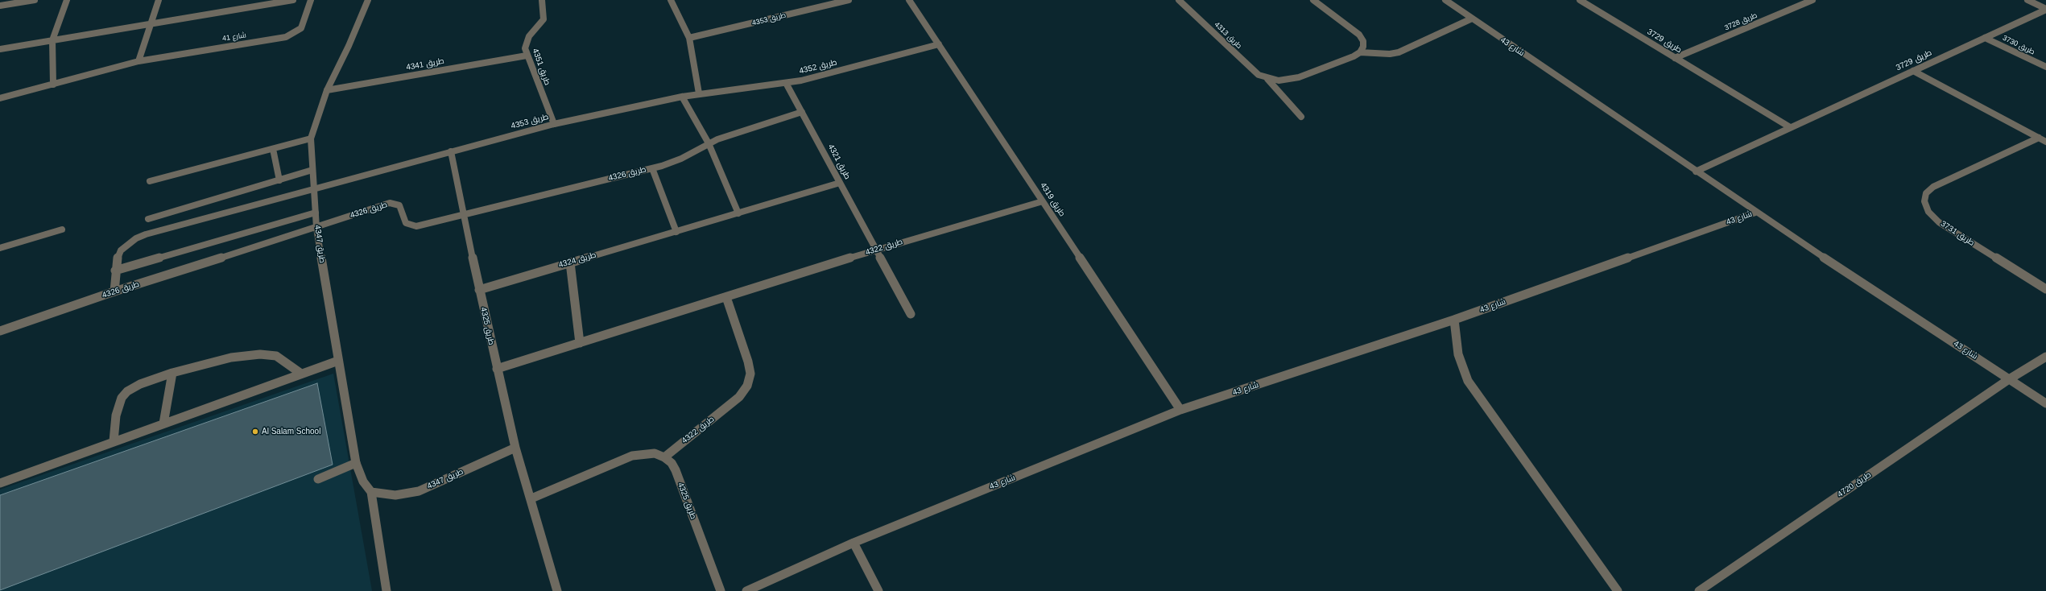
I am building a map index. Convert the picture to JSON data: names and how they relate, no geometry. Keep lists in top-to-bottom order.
{
  "streets": {
    "street": [
      "طريق 4353",
      "طريق 3728",
      "طريق 4313",
      "شارع 41",
      "طريق 3729",
      "طريق 3730",
      "شارع 43",
      "طريق 4341",
      "طريق 4351",
      "طريق 4352",
      "طريق 4321",
      "طريق 4326",
      "طريق 4319",
      "طريق 3731",
      "طريق 4347",
      "طريق 4322",
      "طريق 4324",
      "طريق 4325",
      "طريق 4720"
    ]
  },
  "crossings": [
    ["طريق 4353", "طريق 4351"],
    ["طريق 4353", "طريق 4352"],
    ["طريق 4353", "طريق 4326"],
    ["طريق 4353", "طريق 4347"],
    ["طريق 4353", "طريق 4325"],
    ["طريق 3728", "طريق 3729"],
    ["طريق 4313", "شارع 43"],
    ["طريق 3729", "طريق 3730"],
    ["طريق 3729", "شارع 43"],
    ["طريق 3729", "طريق 3731"],
    ["شارع 43", "طريق 4319"],
    ["شارع 43", "طريق 4720"],
    ["طريق 4341", "طريق 4351"],
    ["طريق 4341", "طريق 4347"],
    ["طريق 4352", "طريق 4321"],
    ["طريق 4352", "طريق 4319"],
    ["طريق 4321", "طريق 4326"],
    ["طريق 4321", "طريق 4322"],
    ["طريق 4321", "طريق 4324"],
    ["طريق 4326", "طريق 4347"],
    ["طريق 4326", "طريق 4325"],
    ["طريق 4319", "طريق 4322"],
    ["طريق 4347", "طريق 4325"],
    ["طريق 4322", "طريق 4325"],
    ["طريق 4324", "طريق 4325"]
  ],
  "places": ["Al Salam School"]
}
